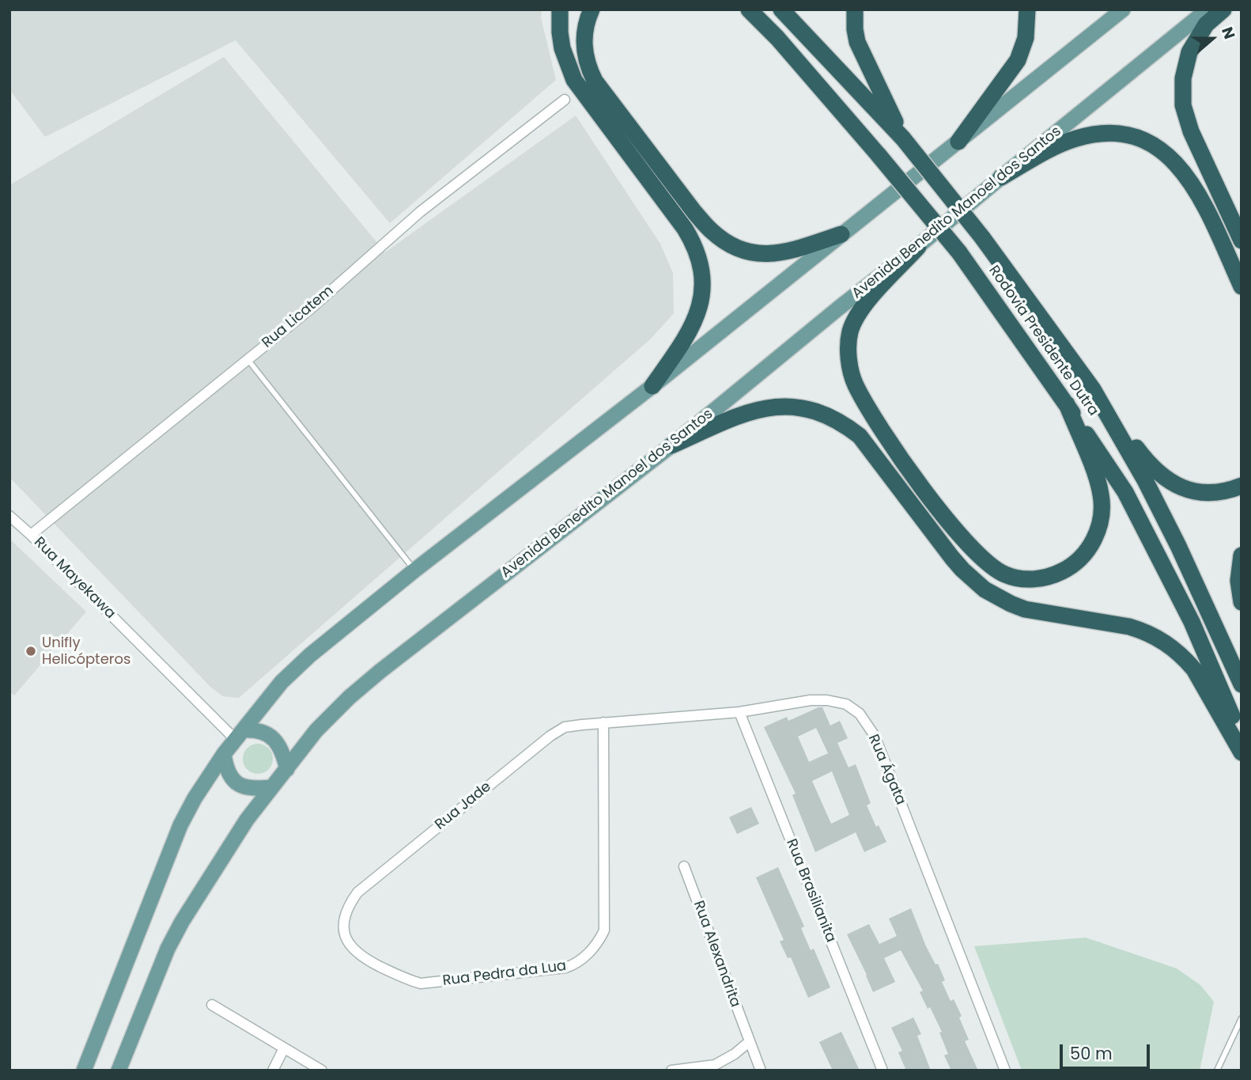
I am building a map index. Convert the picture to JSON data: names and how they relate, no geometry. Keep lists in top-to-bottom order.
{
  "streets": {
    "highway": ["Rodovia Presidente Dutra"],
    "main road": ["Avenida Benedito Manoel dos Santos"],
    "street": [
      "Rua Licatem",
      "Rua Mayekawa",
      "Rua Ágata",
      "Rua Jade",
      "Rua Brasilianita",
      "Rua Alexandrita",
      "Rua Pedra da Lua"
    ]
  },
  "crossings": [
    ["Avenida Benedito Manoel dos Santos", "Rua Mayekawa"],
    ["Rua Licatem", "Rua Mayekawa"],
    ["Rua Ágata", "Rua Jade"],
    ["Rua Ágata", "Rua Brasilianita"],
    ["Rua Ágata", "Rua Pedra da Lua"],
    ["Rua Jade", "Rua Pedra da Lua"]
  ],
  "places": ["Unifly Helicópteros"],
  "scale_bar": "50 m",
  "north": "right"
}
